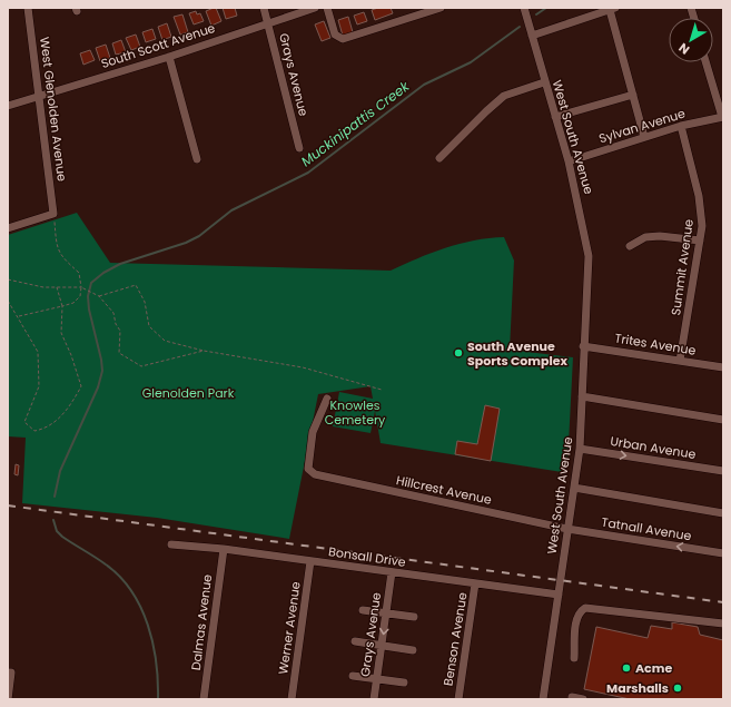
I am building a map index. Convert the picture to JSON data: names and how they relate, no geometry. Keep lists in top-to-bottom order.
{
  "streets": {
    "street": [
      "South Scott Avenue",
      "Grays Avenue",
      "West Glenolden Avenue",
      "Sylvan Avenue",
      "West South Avenue",
      "Summit Avenue",
      "Trites Avenue",
      "Urban Avenue",
      "Hillcrest Avenue",
      "Tatnall Avenue",
      "Bonsall Drive",
      "Dalmas Avenue",
      "Werner Avenue",
      "Benson Avenue"
    ]
  },
  "crossings": [
    ["South Scott Avenue", "Grays Avenue"],
    ["South Scott Avenue", "West Glenolden Avenue"],
    ["Grays Avenue", "Bonsall Drive"],
    ["Sylvan Avenue", "West South Avenue"],
    ["Sylvan Avenue", "Summit Avenue"],
    ["West South Avenue", "Trites Avenue"],
    ["West South Avenue", "Urban Avenue"],
    ["West South Avenue", "Hillcrest Avenue"],
    ["West South Avenue", "Tatnall Avenue"],
    ["West South Avenue", "Bonsall Drive"],
    ["Summit Avenue", "Trites Avenue"],
    ["Hillcrest Avenue", "Tatnall Avenue"],
    ["Bonsall Drive", "Dalmas Avenue"],
    ["Bonsall Drive", "Werner Avenue"],
    ["Bonsall Drive", "Benson Avenue"]
  ],
  "water": ["Muckinipattis Creek"],
  "parks": ["Glenolden Park", "Knowles Cemetery"],
  "places": ["South Avenue Sports Complex", "Acme", "Marshalls"],
  "north": "bottom left"
}
